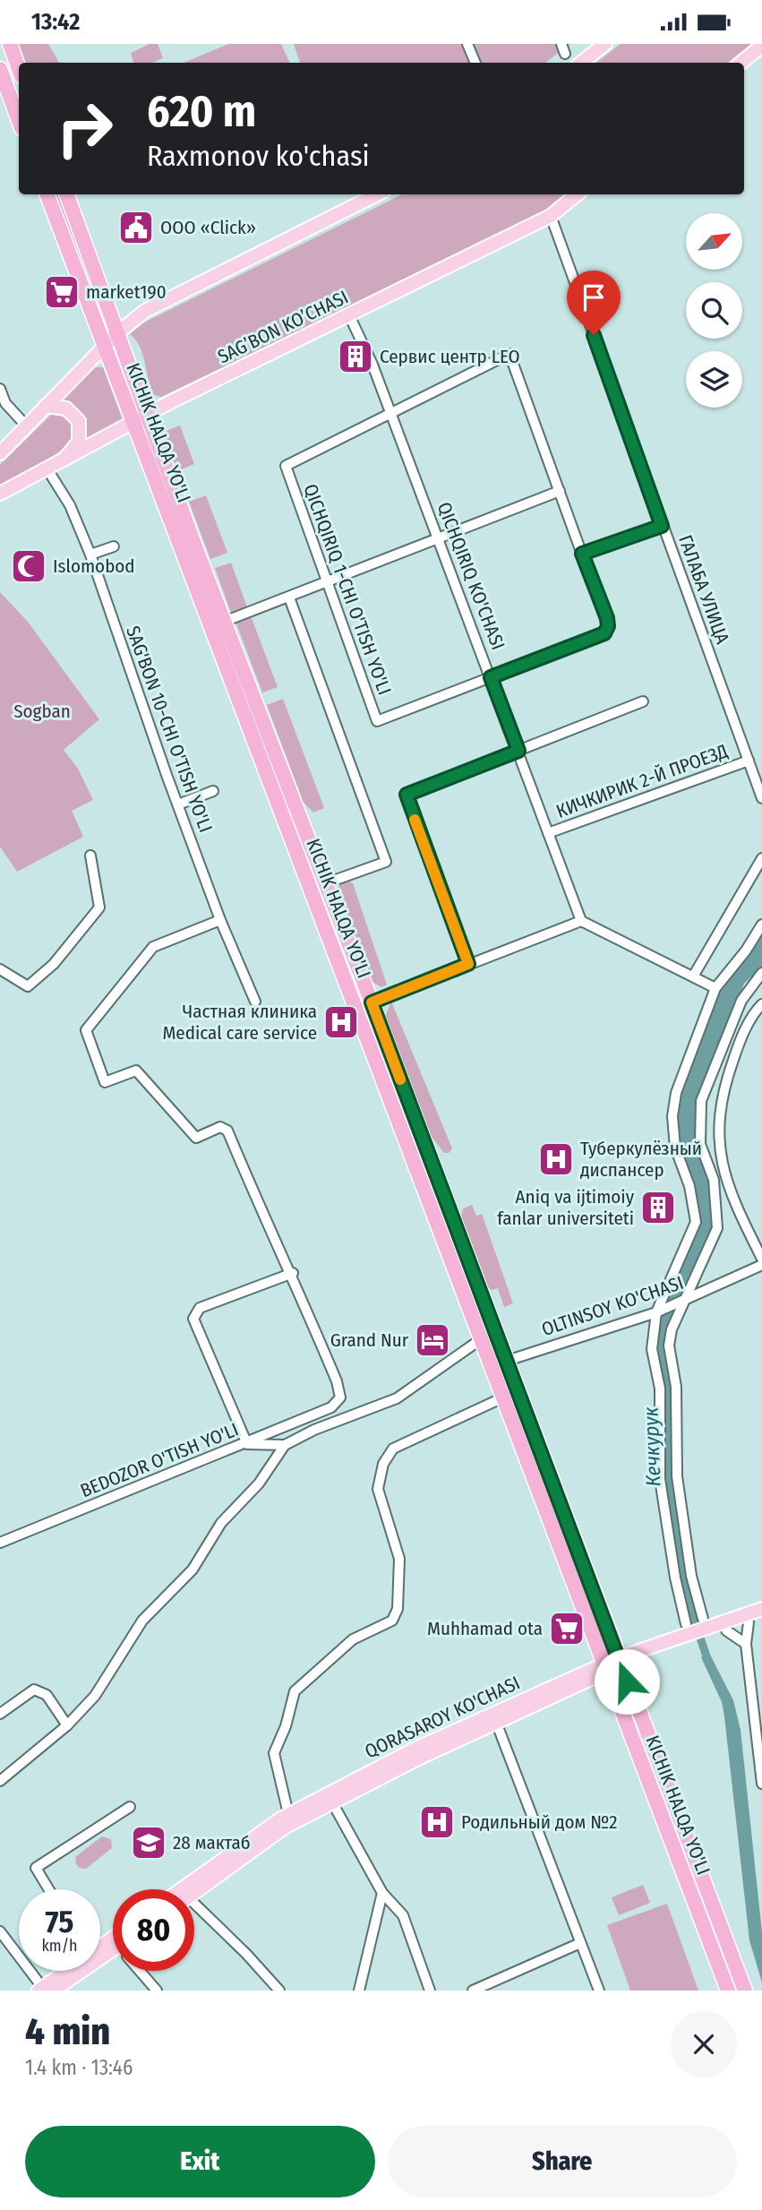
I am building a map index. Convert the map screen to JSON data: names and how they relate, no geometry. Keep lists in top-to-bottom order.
{
  "streets": {
    "highway": ["KICHIK HALQA YO'LI"],
    "main road": ["SAG’BON KO’CHASI", "QORASAROY KO'CHASI"],
    "street": [
      "QICHQIRIQ KO'CHASI",
      "QICHQIRIQ 1-CHI O'TISH YO'LI",
      "ГАЛАБА УЛИЦА",
      "SAG'BON 10-CHI O'TISH YO'LI",
      "КИЧКИРИК 2-Й ПРОЕЗД",
      "OLTINSOY KO'CHASI",
      "BEDOZOR O'TISH YO'LI"
    ]
  },
  "crossings": [
    ["SAG’BON KO’CHASI", "KICHIK HALQA YO'LI"],
    ["SAG’BON KO’CHASI", "QICHQIRIQ KO'CHASI"],
    ["SAG’BON KO’CHASI", "ГАЛАБА УЛИЦА"],
    ["SAG’BON KO’CHASI", "SAG'BON 10-CHI O'TISH YO'LI"],
    ["KICHIK HALQA YO'LI", "OLTINSOY KO'CHASI"],
    ["KICHIK HALQA YO'LI", "QORASAROY KO'CHASI"],
    ["QICHQIRIQ KO'CHASI", "QICHQIRIQ 1-CHI O'TISH YO'LI"],
    ["QICHQIRIQ KO'CHASI", "КИЧКИРИК 2-Й ПРОЕЗД"],
    ["ГАЛАБА УЛИЦА", "КИЧКИРИК 2-Й ПРОЕЗД"]
  ],
  "water": ["Кечкурук"],
  "parks": ["Sogban"],
  "places": {
    "public building": ["OOO «Click»"],
    "supermarket": ["market190", "Muhhamad ota"],
    "building": ["Сервис центр LEO", "Aniq va ijtimoiy fanlar universiteti"],
    "mosque": ["Islomobod"],
    "hospital": ["Частная клиника Medical care service", "Туберкулёзный диспансер", "Родильный дом №2"],
    "hotel": ["Grand Nur"],
    "school or university": ["28 мактаб"]
  },
  "north": "top right",
  "page": {
    "status": "13:42",
    "turn": ["620 m", "Raxmonov ko'chasi"],
    "speed": "75 km/h",
    "limit": "80",
    "heading": ["4 min", "1.4 km · 13:46"],
    "buttons": ["Exit", "Share"]
  }
}
